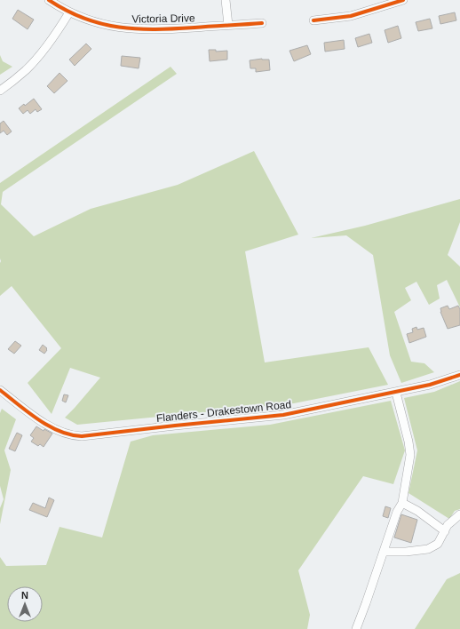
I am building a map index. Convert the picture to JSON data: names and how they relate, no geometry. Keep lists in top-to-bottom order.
{
  "streets": {
    "street": ["Victoria Drive", "Flanders - Drakestown Road"]
  },
  "north": "top"
}
